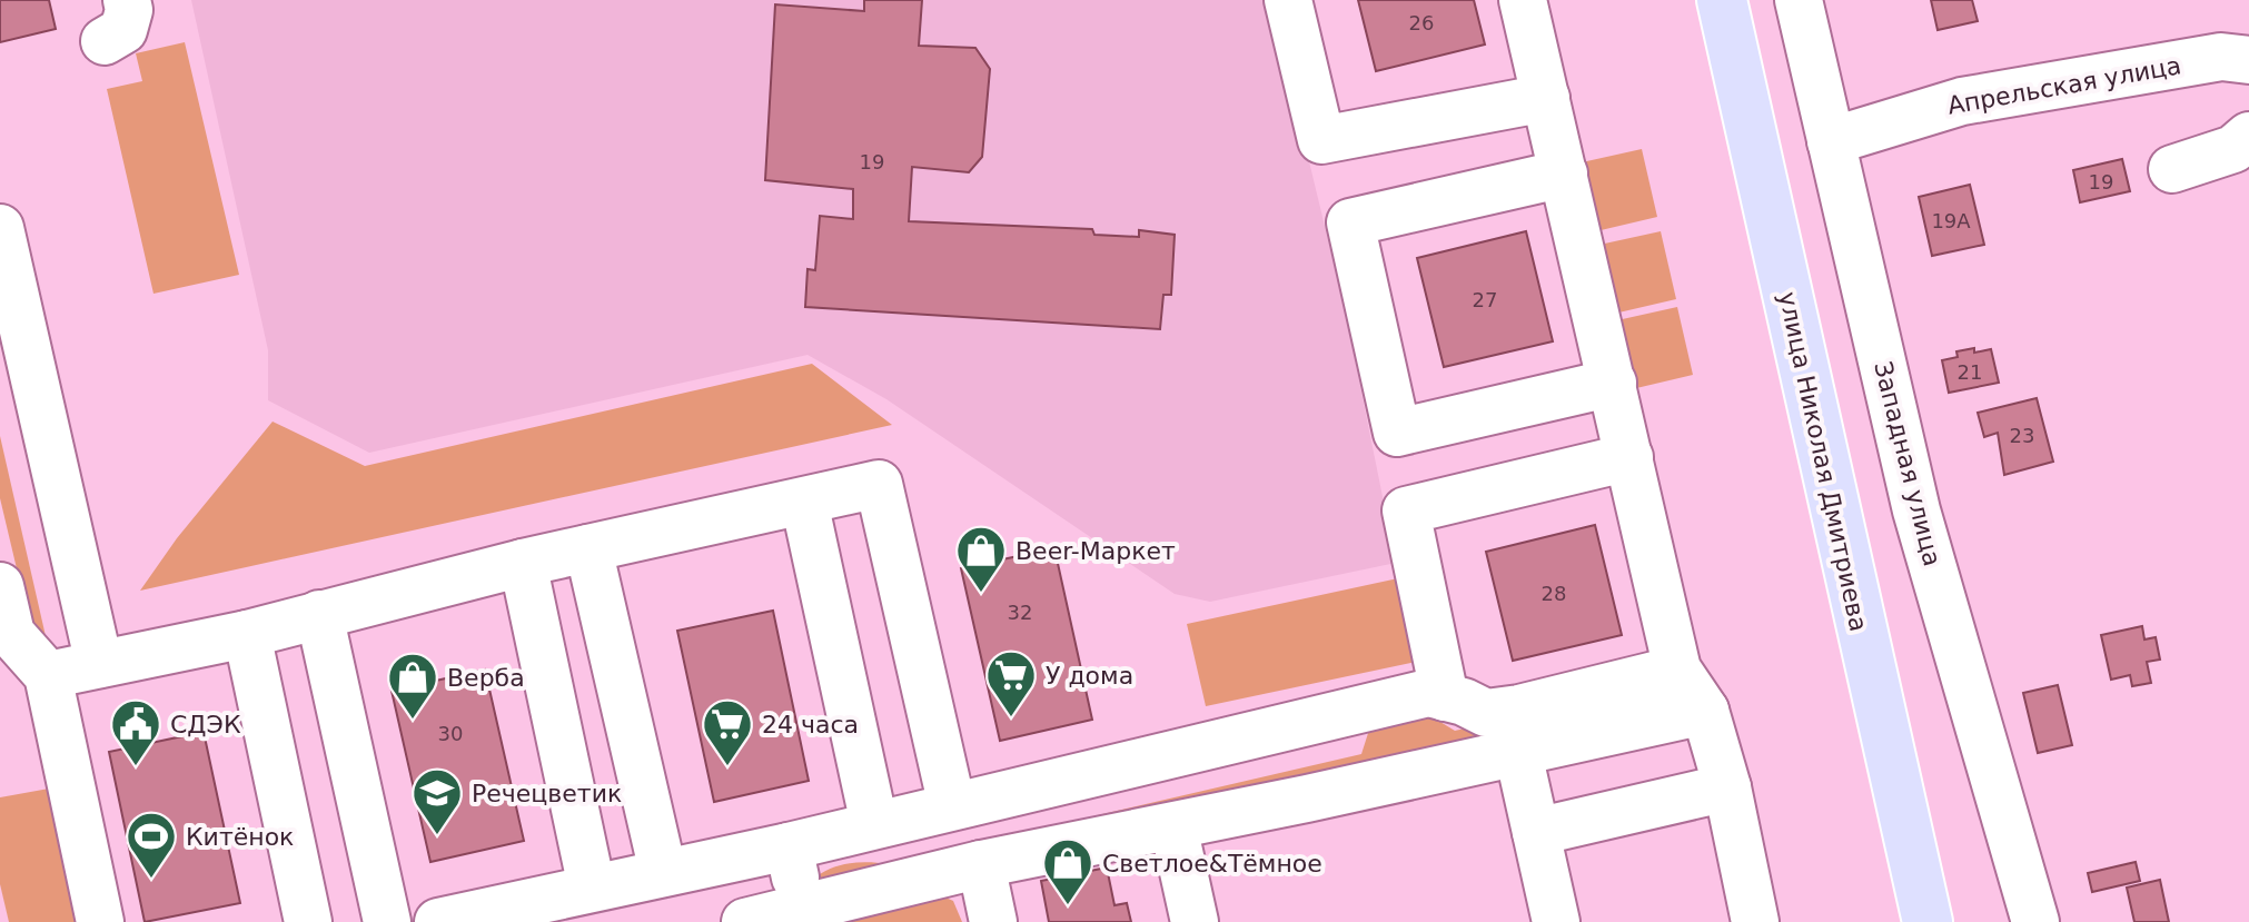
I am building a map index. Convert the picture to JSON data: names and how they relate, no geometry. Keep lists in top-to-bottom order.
{
  "streets": {
    "main road": ["улица Николая Дмитриева"],
    "street": ["Апрельская улица", "Западная улица"]
  },
  "crossings": [
    ["Апрельская улица", "Западная улица"]
  ],
  "places": {
    "shop": ["Beer-Маркет", "Верба", "Светлое&Тёмное"],
    "supermarket": ["У дома", "24 часа"],
    "public building": ["СДЭК"],
    "school or university": ["Речецветик"],
    "sports": ["Китёнок"]
  },
  "house_numbers": [
    "26",
    "19",
    "19",
    "19А",
    "27",
    "21",
    "23",
    "28",
    "32",
    "30"
  ]
}
